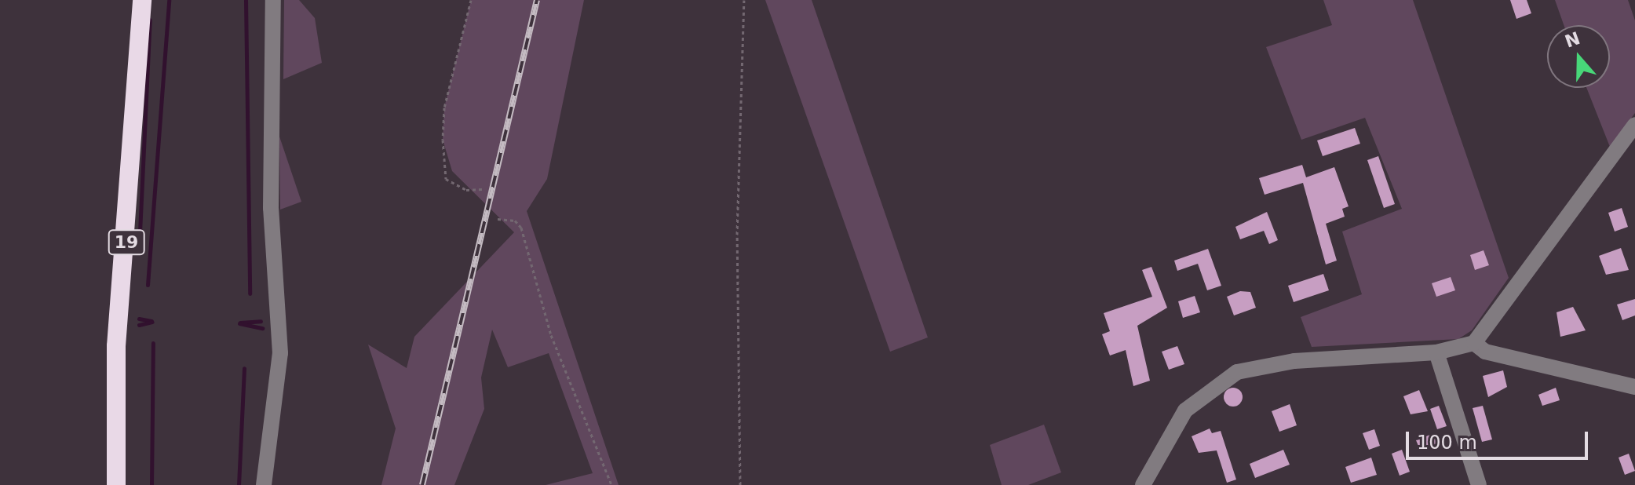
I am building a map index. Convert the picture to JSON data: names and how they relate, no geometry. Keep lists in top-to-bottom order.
{
  "streets": {
    "highway": ["19"]
  },
  "scale_bar": "100 m",
  "north": "top"
}
